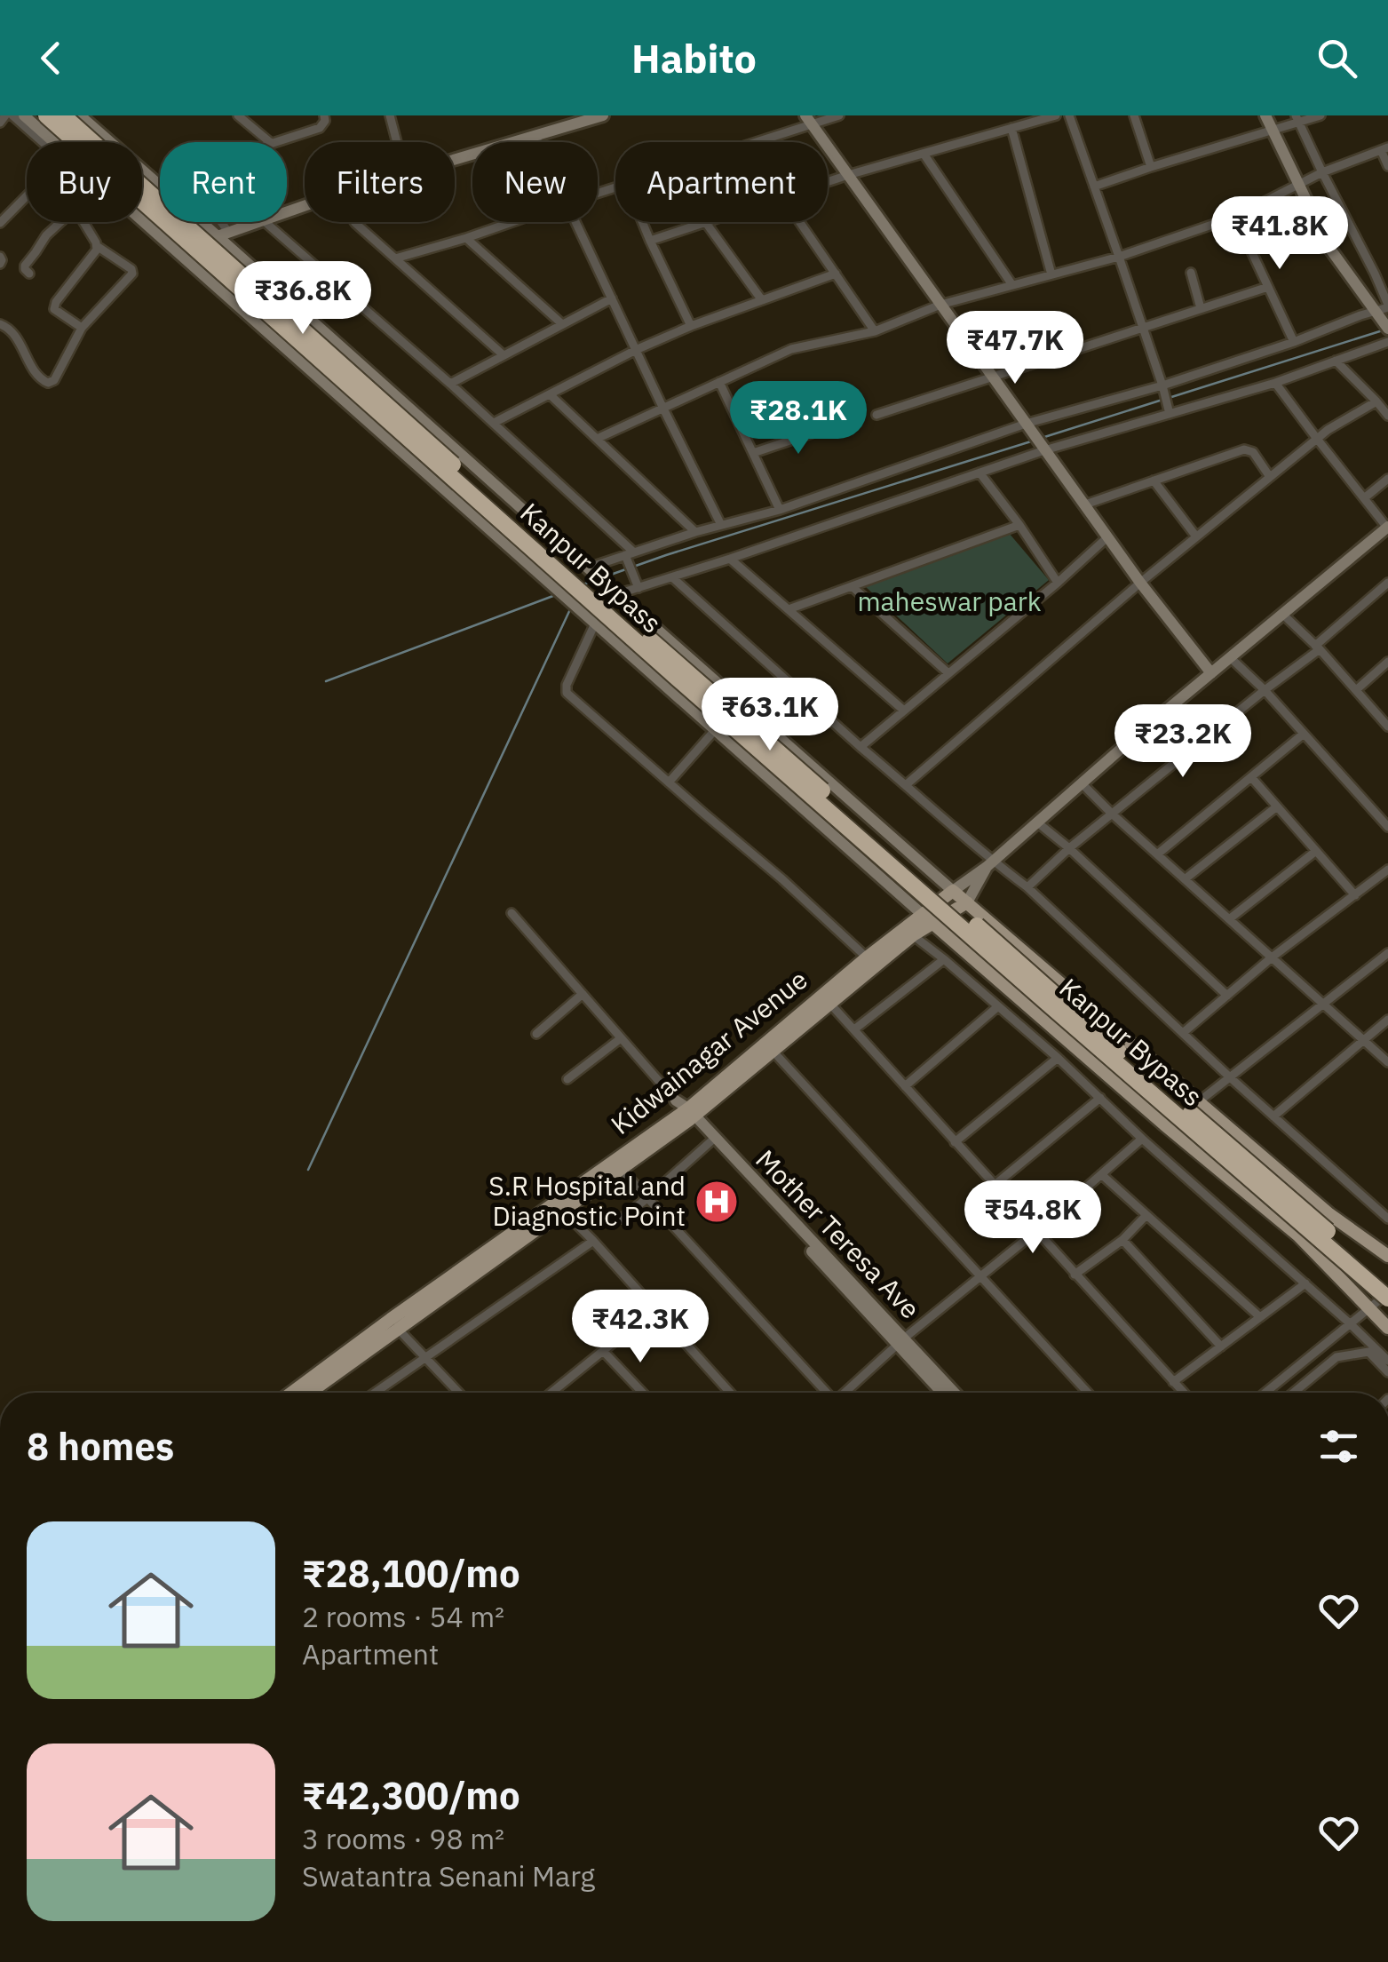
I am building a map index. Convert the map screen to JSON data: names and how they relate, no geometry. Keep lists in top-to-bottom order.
{
  "streets": {
    "highway": ["Kanpur Bypass"],
    "main road": ["Kidwainagar Avenue"],
    "street": ["Mother Teresa Ave"]
  },
  "parks": ["maheswar park"],
  "places": {
    "hospital": ["S.R Hospital and Diagnostic Point"]
  },
  "page": {
    "header": "Habito",
    "chip": [
      "Buy",
      "Rent",
      "Filters",
      "New",
      "Apartment"
    ],
    "price": [
      "₹41.8K",
      "₹36.8K",
      "₹47.7K",
      "₹28.1K",
      "₹63.1K",
      "₹23.2K",
      "₹54.8K",
      "₹42.3K"
    ],
    "heading": "8 homes",
    "list": [
      {
        "name": "₹28,100/mo",
        "note": "2 rooms · 54 m² · Apartment"
      },
      {
        "name": "₹42,300/mo",
        "note": "3 rooms · 98 m² · Swatantra Senani Marg"
      }
    ]
  }
}
